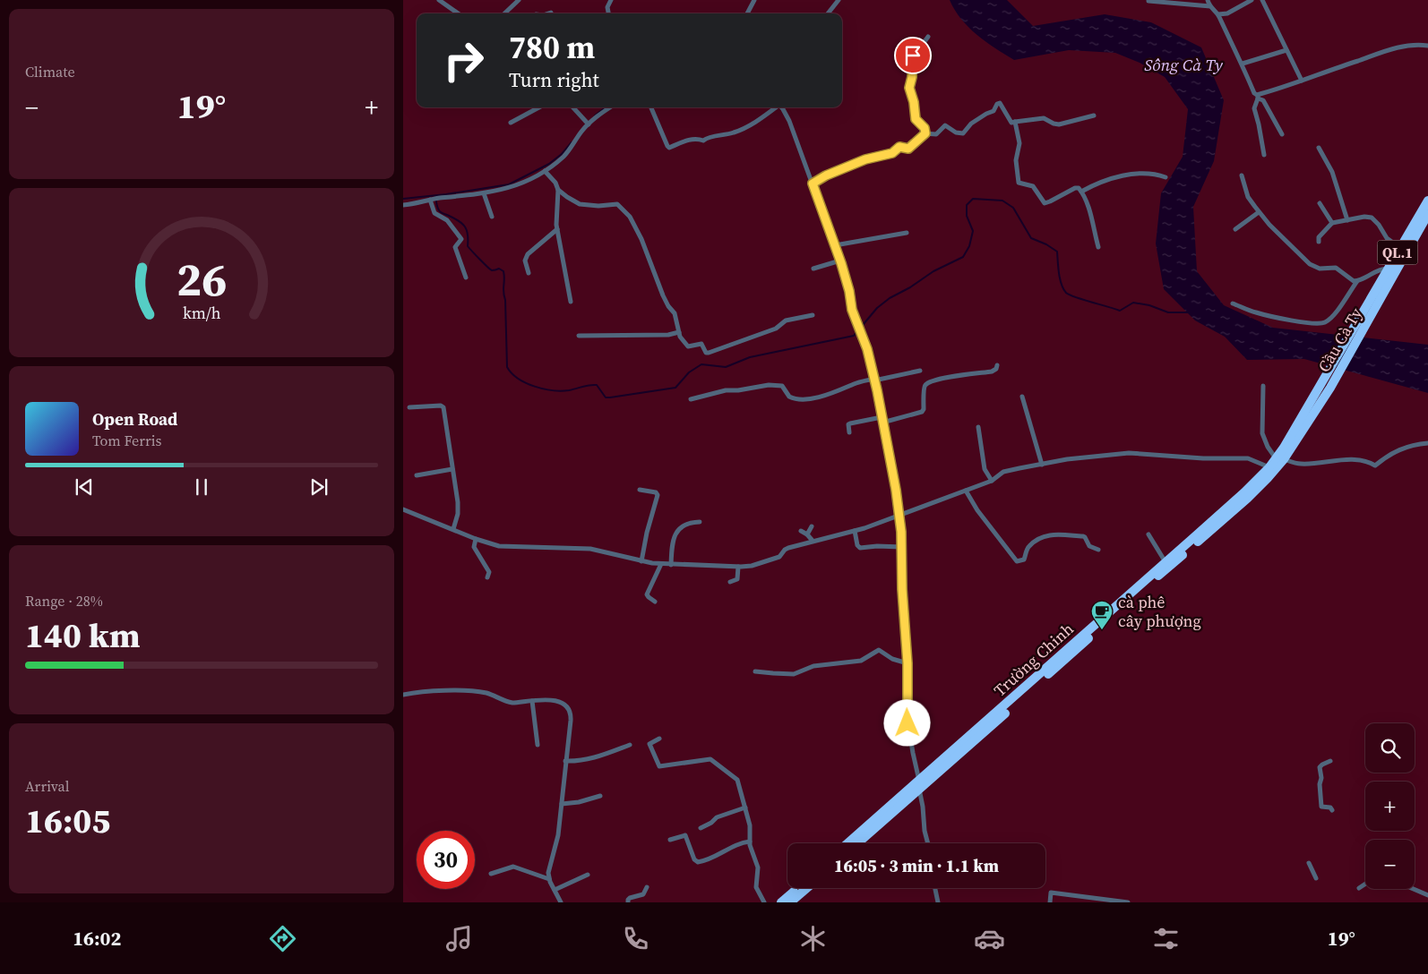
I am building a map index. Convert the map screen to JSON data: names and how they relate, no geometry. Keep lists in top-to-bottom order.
{
  "streets": {
    "highway": ["QL.1", "Cầu Cà Ty", "Trường Chinh"]
  },
  "crossings": [
    ["QL.1", "Cầu Cà Ty"],
    ["Cầu Cà Ty", "Trường Chinh"]
  ],
  "water": ["Sông Cà Ty"],
  "places": {
    "cafe": ["cà phê cây phượng"]
  },
  "page": {
    "tile": [
      "Climate",
      ["Range · 28%", "140 km"],
      ["Arrival", "16:05"]
    ],
    "turn": ["780 m", "Turn right"],
    "heat": ["−", "19°", "+"],
    "song": ["Open Road", "Tom Ferris"],
    "map_buttons": ["+", "−"],
    "limit": "30",
    "trip": "16:05 · 3 min · 1.1 km",
    "tabs": ["16:02", "19°"],
    "gauge": ["26", "km/h"]
  }
}
